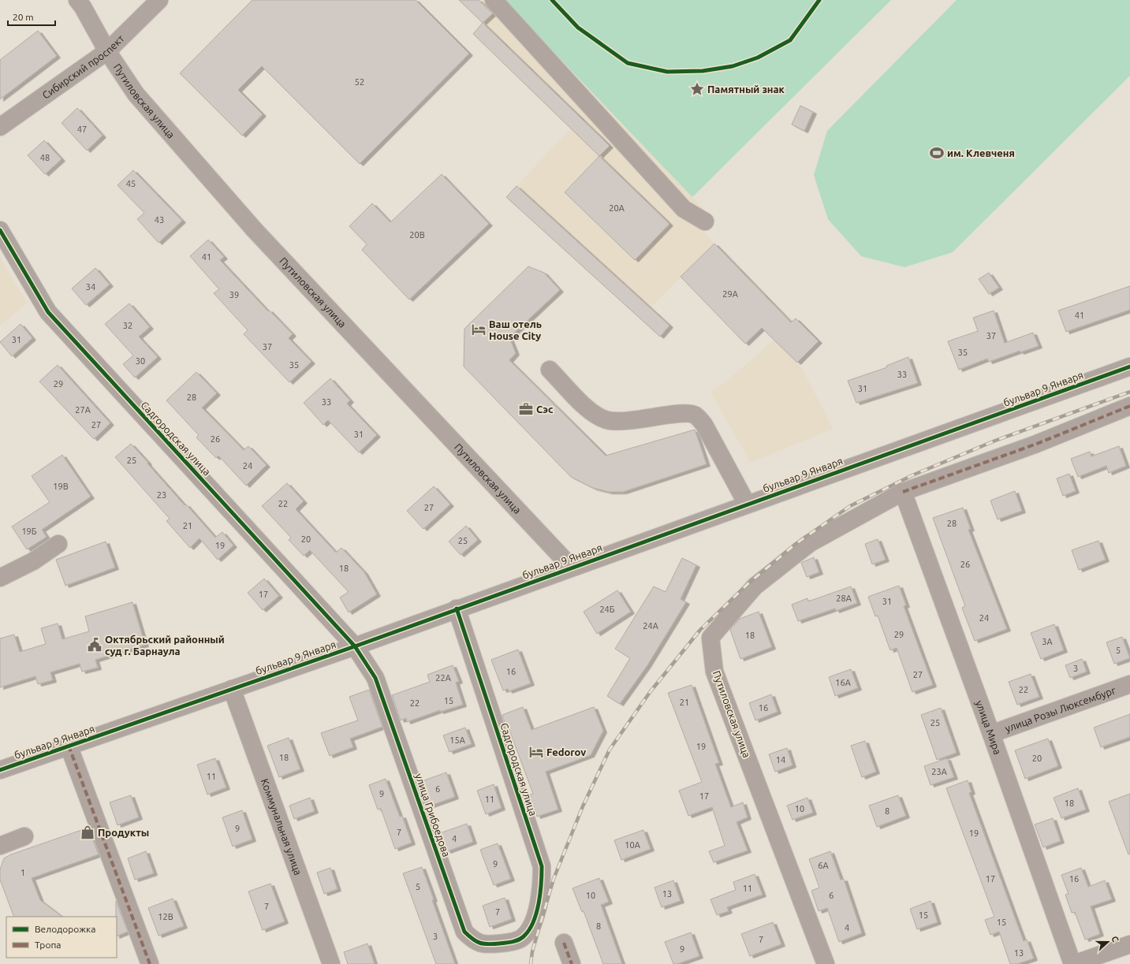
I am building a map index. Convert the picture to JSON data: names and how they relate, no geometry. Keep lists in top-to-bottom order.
{
  "streets": {
    "street": [
      "Сибирский проспект",
      "Путиловская улица",
      "бульвар 9 Января",
      "Садгородская улица",
      "улица Розы Люксембург",
      "улица Мира",
      "улица Грибоедова",
      "Коммунальная улица"
    ]
  },
  "crossings": [
    ["Сибирский проспект", "Путиловская улица"],
    ["Путиловская улица", "бульвар 9 Января"],
    ["Путиловская улица", "улица Мира"],
    ["бульвар 9 Января", "Садгородская улица"],
    ["бульвар 9 Января", "улица Грибоедова"],
    ["бульвар 9 Января", "Коммунальная улица"],
    ["Садгородская улица", "улица Грибоедова"],
    ["улица Розы Люксембург", "улица Мира"]
  ],
  "places": {
    "place": ["Памятный знак"],
    "sports": ["им. Клевченя"],
    "hotel": ["Ваш отель House City", "Fedorov"],
    "office": ["Сэс"],
    "public building": ["Октябрьский районный суд г. Барнаула"],
    "shop": ["Продукты"]
  },
  "house_numbers": [
    "52",
    "47",
    "48",
    "45",
    "20А",
    "43",
    "20В",
    "41",
    "34",
    "29А",
    "39",
    "41",
    "32",
    "37",
    "31",
    "37",
    "35",
    "30",
    "35",
    "33",
    "29",
    "31",
    "28",
    "33",
    "27А",
    "27",
    "31",
    "26",
    "25",
    "24",
    "19В",
    "23",
    "22",
    "27",
    "28",
    "21",
    "19Б",
    "20",
    "25",
    "19",
    "26",
    "18",
    "17",
    "28А",
    "31",
    "24Б",
    "24",
    "24А",
    "29",
    "18",
    "3А",
    "5",
    "3",
    "16",
    "27",
    "22А",
    "16А",
    "22",
    "15",
    "21",
    "22",
    "16",
    "25",
    "15А",
    "19",
    "18",
    "20",
    "14",
    "23А",
    "11",
    "6",
    "9",
    "17",
    "11",
    "18",
    "10",
    "8",
    "9",
    "7",
    "19",
    "4",
    "10А",
    "9",
    "6А",
    "1",
    "17",
    "16",
    "5",
    "11",
    "13",
    "10",
    "6",
    "7",
    "7",
    "15",
    "12В",
    "15",
    "8",
    "4",
    "3",
    "7",
    "9",
    "13"
  ],
  "legend": ["Велодорожка", "Тропа"],
  "scale_bar": "20 m",
  "north": "right"
}
